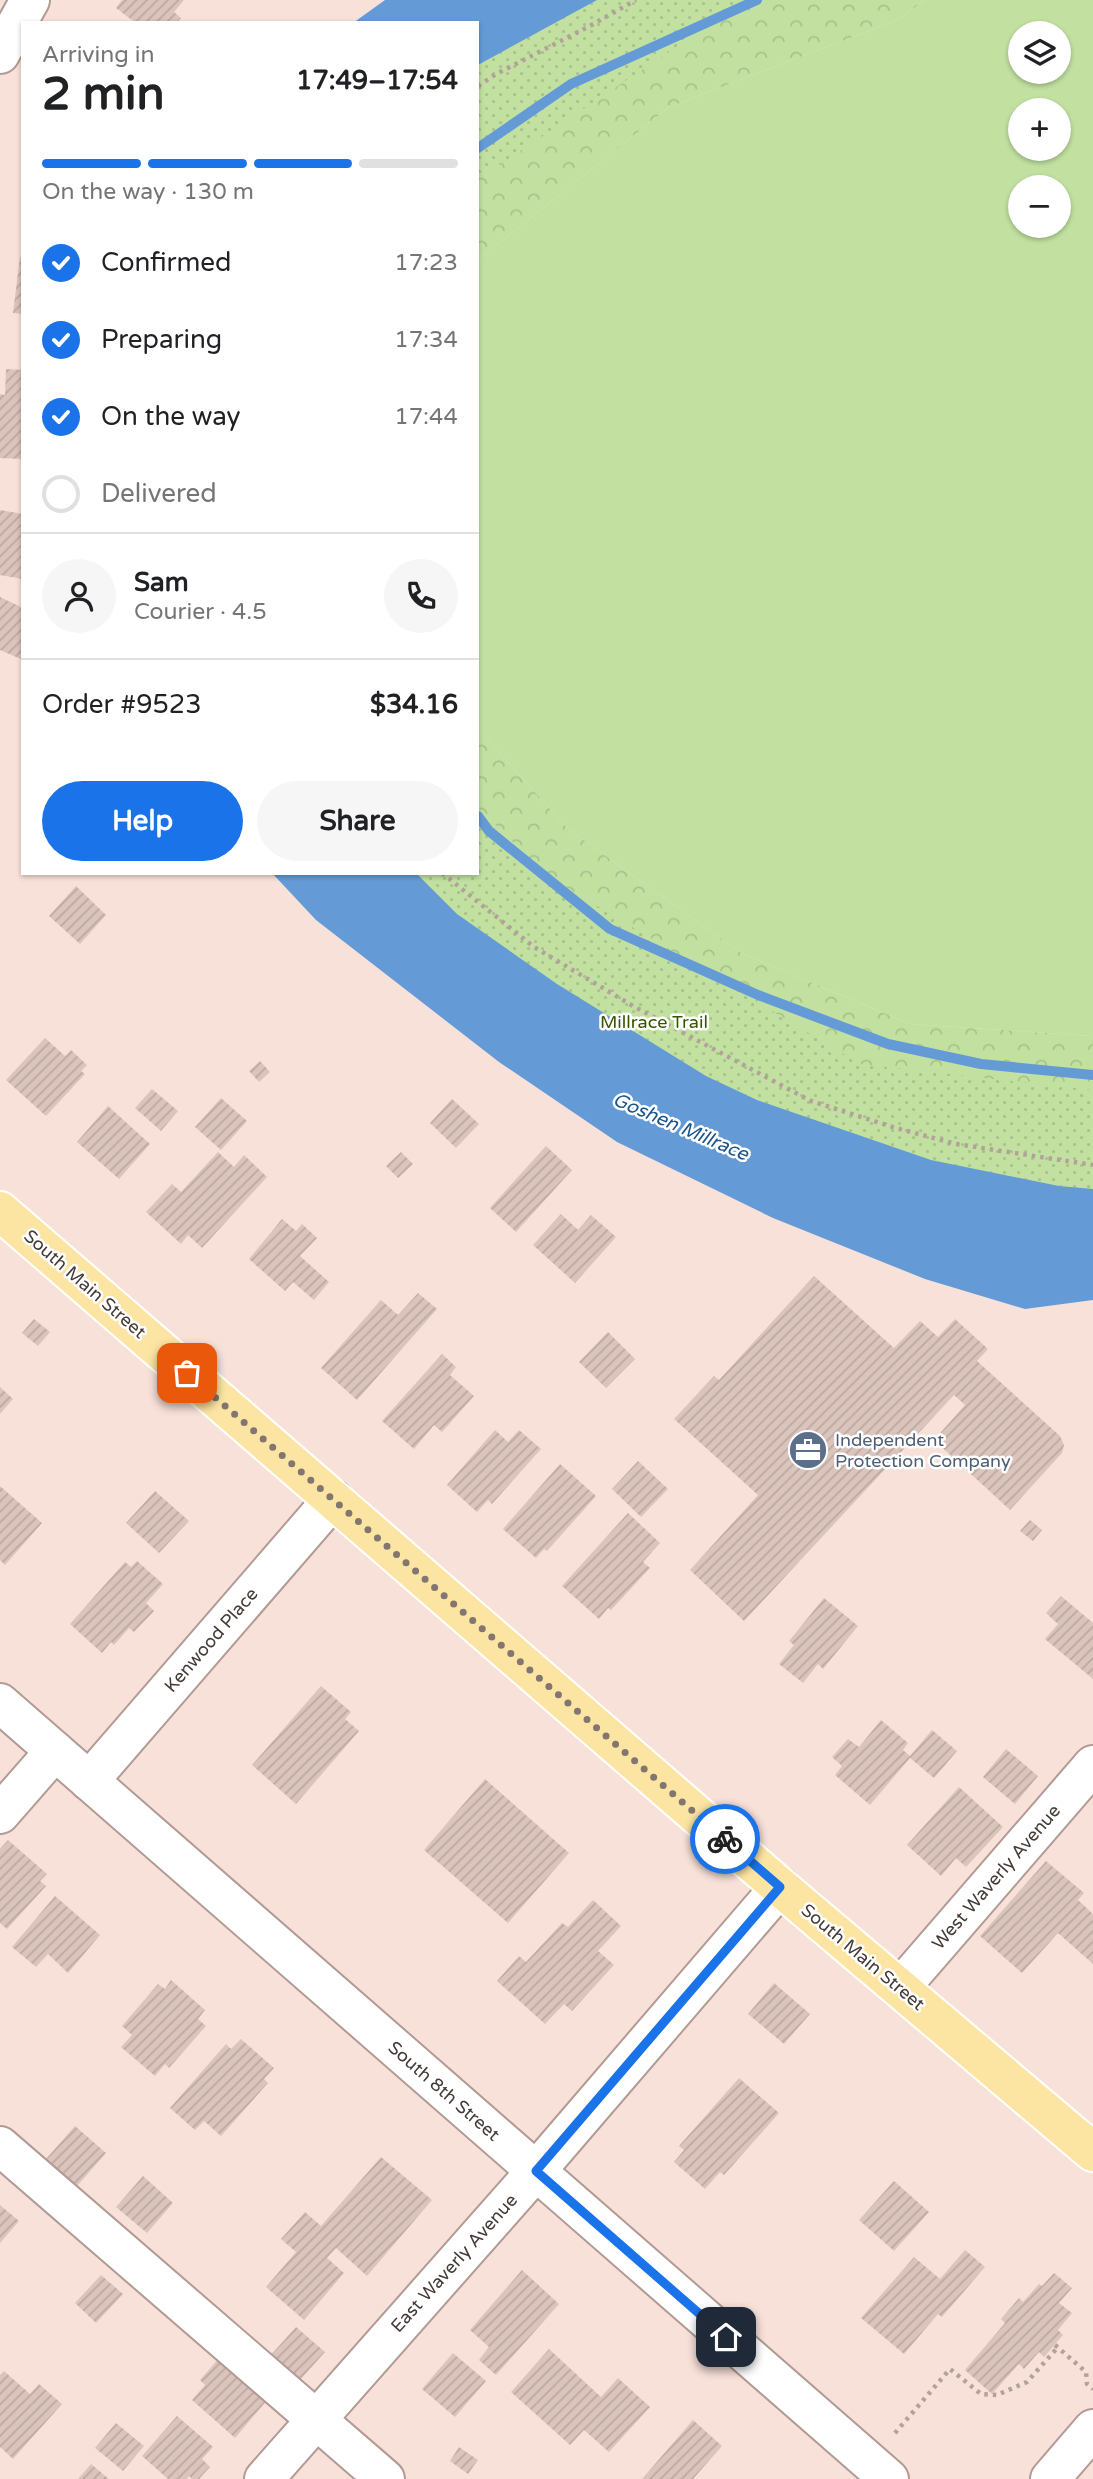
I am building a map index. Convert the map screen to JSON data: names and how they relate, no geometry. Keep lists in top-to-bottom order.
{
  "streets": {
    "main road": ["South Main Street"],
    "street": [
      "Kenwood Place",
      "West Waverly Avenue",
      "South 8th Street",
      "East Waverly Avenue"
    ]
  },
  "crossings": [
    ["South Main Street", "Kenwood Place"],
    ["South Main Street", "West Waverly Avenue"],
    ["South Main Street", "East Waverly Avenue"],
    ["Kenwood Place", "South 8th Street"],
    ["South 8th Street", "East Waverly Avenue"]
  ],
  "water": ["Goshen Millrace"],
  "parks": ["Millrace Trail"],
  "places": {
    "office": ["Independent Protection Company"]
  },
  "page": {
    "map_buttons": ["+", "−"],
    "heading": ["2 min", "Arriving in", "17:49–17:54"],
    "panel": [
      "Sam",
      "Courier · 4.5",
      "Order #9523",
      "$34.16"
    ],
    "bar": "On the way · 130 m",
    "list": [
      ["Confirmed", "17:23"],
      ["Preparing", "17:34"],
      ["On the way", "17:44"],
      "Delivered"
    ],
    "buttons": ["Help", "Share"]
  }
}
